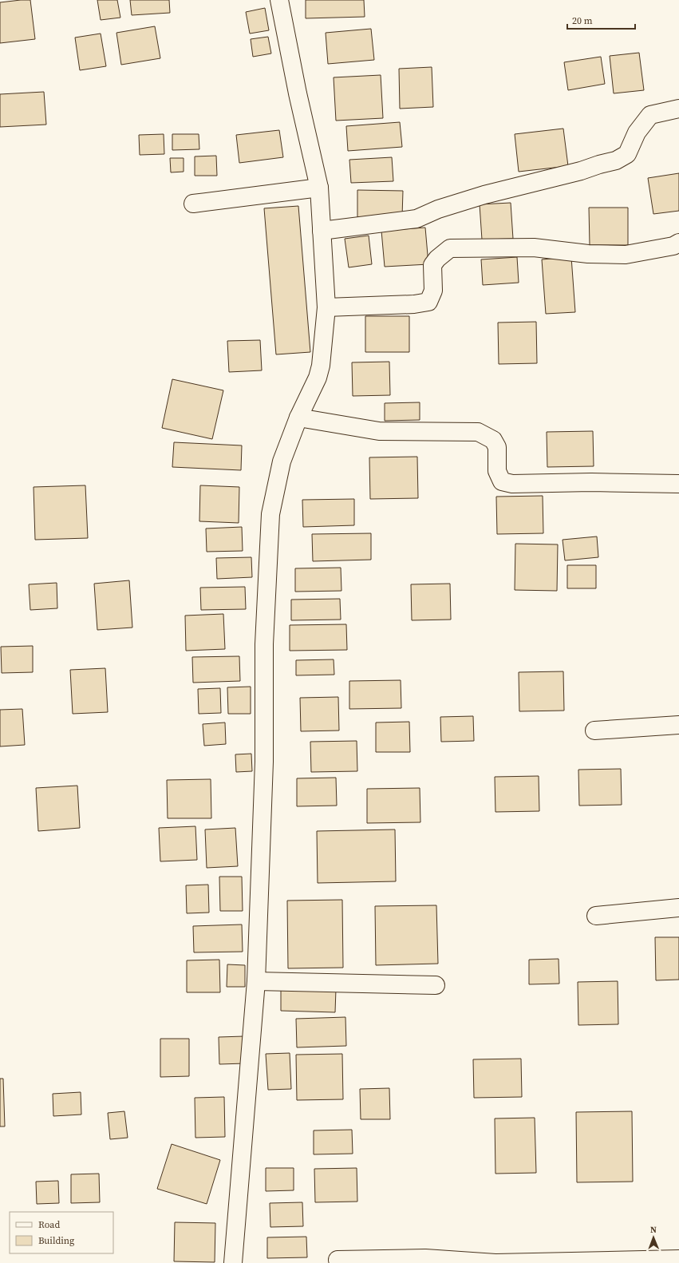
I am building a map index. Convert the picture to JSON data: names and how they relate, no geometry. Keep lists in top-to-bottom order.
{
  "legend": ["Road", "Building"],
  "scale_bar": "20 m",
  "north": "top"
}
